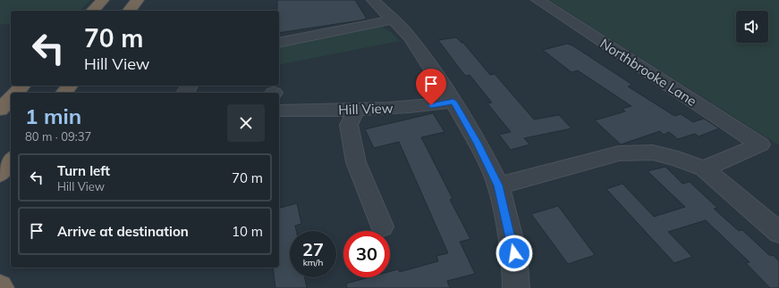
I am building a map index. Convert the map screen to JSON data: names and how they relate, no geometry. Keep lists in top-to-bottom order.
{
  "streets": {
    "street": ["Northbrooke Lane", "Hill View"]
  },
  "page": {
    "turn": ["70 m", "Hill View"],
    "heading": ["1 min", "80 m · 09:37"],
    "list": [
      {
        "name": "Turn left",
        "note": "Hill View",
        "value": "70 m"
      },
      {
        "name": "Arrive at destination",
        "value": "10 m"
      }
    ],
    "speed": "27 km/h",
    "limit": "30"
  }
}
